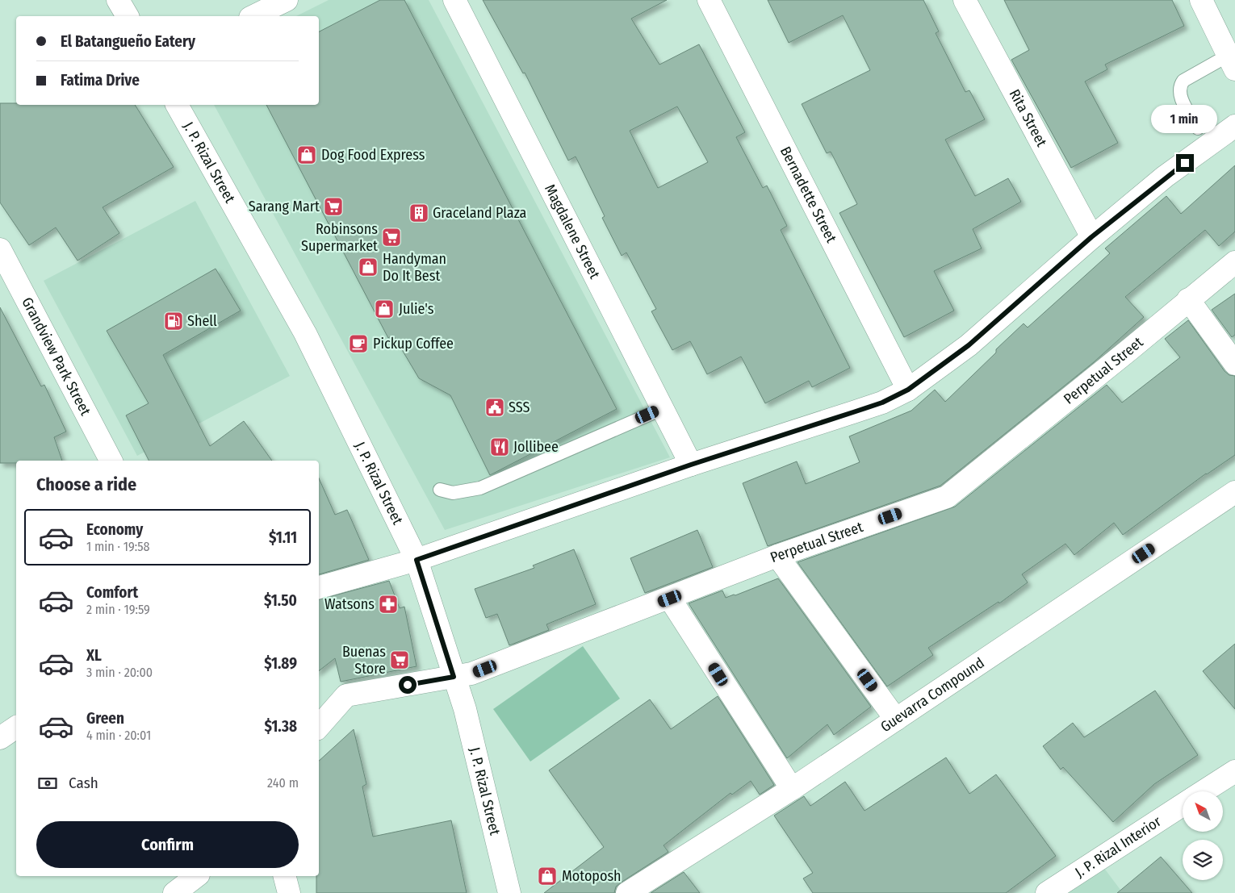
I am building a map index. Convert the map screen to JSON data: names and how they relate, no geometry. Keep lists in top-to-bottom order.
{
  "streets": {
    "street": [
      "Rita Street",
      "J. P. Rizal Street",
      "Bernadette Street",
      "Magdalene Street",
      "Grandview Park Street",
      "Perpetual Street",
      "Guevarra Compound",
      "J. P. Rizal Interior"
    ]
  },
  "crossings": [
    ["J. P. Rizal Street", "Perpetual Street"]
  ],
  "places": {
    "shop": [
      "Dog Food Express",
      "Handyman Do It Best",
      "Julie's",
      "Motoposh"
    ],
    "supermarket": ["Sarang Mart", "Robinsons Supermarket", "Buenas Store"],
    "building": ["Graceland Plaza"],
    "fuel station": ["Shell"],
    "cafe": ["Pickup Coffee"],
    "public building": ["SSS"],
    "restaurant": ["Jollibee"],
    "pharmacy": ["Watsons"]
  },
  "north": "top left",
  "page": {
    "banner": ["El Batangueño Eatery", "Fatima Drive"],
    "bubble": "1 min",
    "heading": "Choose a ride",
    "list": [
      {
        "name": "Economy",
        "note": "1 min · 19:58",
        "value": "$1.11"
      },
      {
        "name": "Comfort",
        "note": "2 min · 19:59",
        "value": "$1.50"
      },
      {
        "name": "XL",
        "note": "3 min · 20:00",
        "value": "$1.89"
      },
      {
        "name": "Green",
        "note": "4 min · 20:01",
        "value": "$1.38"
      }
    ],
    "pay": ["Cash", "240 m"],
    "buttons": "Confirm"
  }
}
